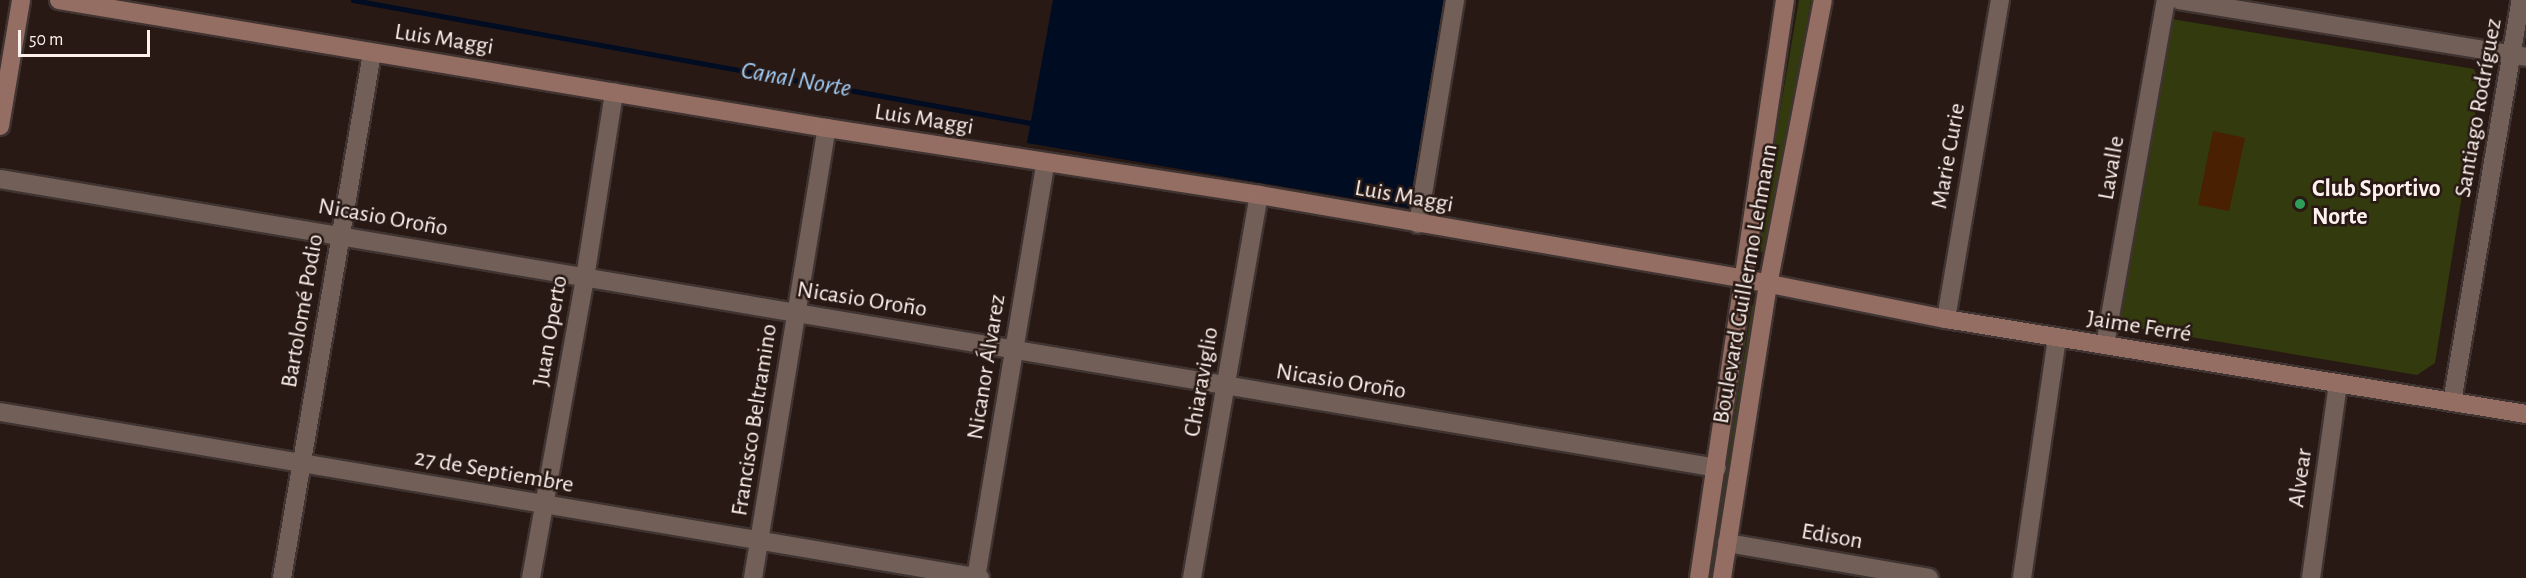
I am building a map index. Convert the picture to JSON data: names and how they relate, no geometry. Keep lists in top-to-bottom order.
{
  "streets": {
    "street": [
      "Luis Maggi",
      "Santiago Rodríguez",
      "Marie Curie",
      "Lavalle",
      "Nicasio Oroño",
      "Boulevard Guillermo Lehmann",
      "Bartolomé Podio",
      "Jaime Ferré",
      "Juan Operto",
      "Nicanor Álvarez",
      "Chiaraviglio",
      "Francisco Beltramino",
      "27 de Septiembre",
      "Alvear",
      "Edison"
    ]
  },
  "crossings": [
    ["Luis Maggi", "Boulevard Guillermo Lehmann"],
    ["Luis Maggi", "Bartolomé Podio"],
    ["Luis Maggi", "Jaime Ferré"],
    ["Luis Maggi", "Juan Operto"],
    ["Luis Maggi", "Nicanor Álvarez"],
    ["Luis Maggi", "Chiaraviglio"],
    ["Luis Maggi", "Francisco Beltramino"],
    ["Santiago Rodríguez", "Jaime Ferré"],
    ["Marie Curie", "Jaime Ferré"],
    ["Lavalle", "Jaime Ferré"],
    ["Nicasio Oroño", "Boulevard Guillermo Lehmann"],
    ["Nicasio Oroño", "Bartolomé Podio"],
    ["Nicasio Oroño", "Juan Operto"],
    ["Nicasio Oroño", "Nicanor Álvarez"],
    ["Nicasio Oroño", "Chiaraviglio"],
    ["Nicasio Oroño", "Francisco Beltramino"],
    ["Boulevard Guillermo Lehmann", "Jaime Ferré"],
    ["Boulevard Guillermo Lehmann", "Edison"],
    ["Bartolomé Podio", "27 de Septiembre"],
    ["Jaime Ferré", "Alvear"],
    ["Juan Operto", "27 de Septiembre"],
    ["Nicanor Álvarez", "27 de Septiembre"],
    ["Francisco Beltramino", "27 de Septiembre"]
  ],
  "water": ["Canal Norte"],
  "places": ["Club Sportivo Norte"],
  "scale_bar": "50 m"
}
